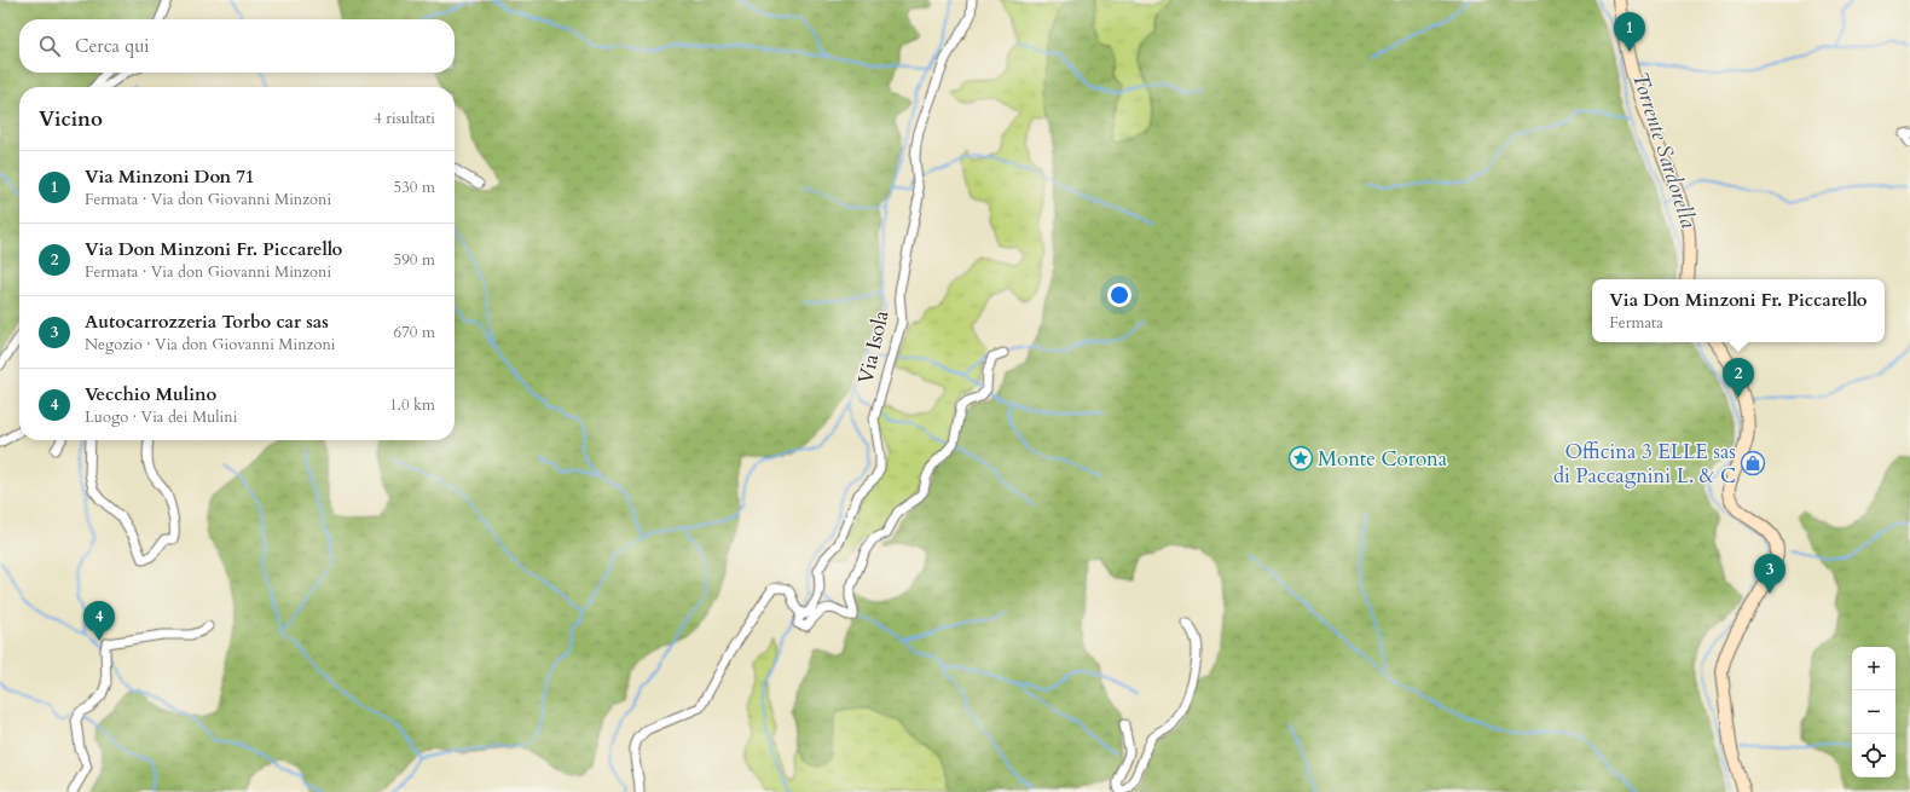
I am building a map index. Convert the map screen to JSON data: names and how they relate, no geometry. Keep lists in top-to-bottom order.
{
  "streets": {
    "street": ["Via Isola"]
  },
  "water": ["Torrente Sardorella"],
  "places": {
    "place": ["Monte Corona"],
    "shop": ["Officina 3 ELLE sas di Paccagnini L. & C"]
  },
  "page": {
    "pins": [
      "1",
      "2",
      "3",
      "4"
    ],
    "search": "Cerca qui",
    "heading": ["Vicino", "4 risultati"],
    "list": [
      {
        "mark": "1",
        "name": "Via Minzoni Don 71",
        "note": "Fermata · Via don Giovanni Minzoni",
        "value": "530 m"
      },
      {
        "mark": "2",
        "name": "Via Don Minzoni Fr. Piccarello",
        "note": "Fermata · Via don Giovanni Minzoni",
        "value": "590 m"
      },
      {
        "mark": "3",
        "name": "Autocarrozzeria Torbo car sas",
        "note": "Negozio · Via don Giovanni Minzoni",
        "value": "670 m"
      },
      {
        "mark": "4",
        "name": "Vecchio Mulino",
        "note": "Luogo · Via dei Mulini",
        "value": "1.0 km"
      }
    ],
    "popup": ["Via Don Minzoni Fr. Piccarello", "Fermata"],
    "map_buttons": ["+", "−"]
  }
}
